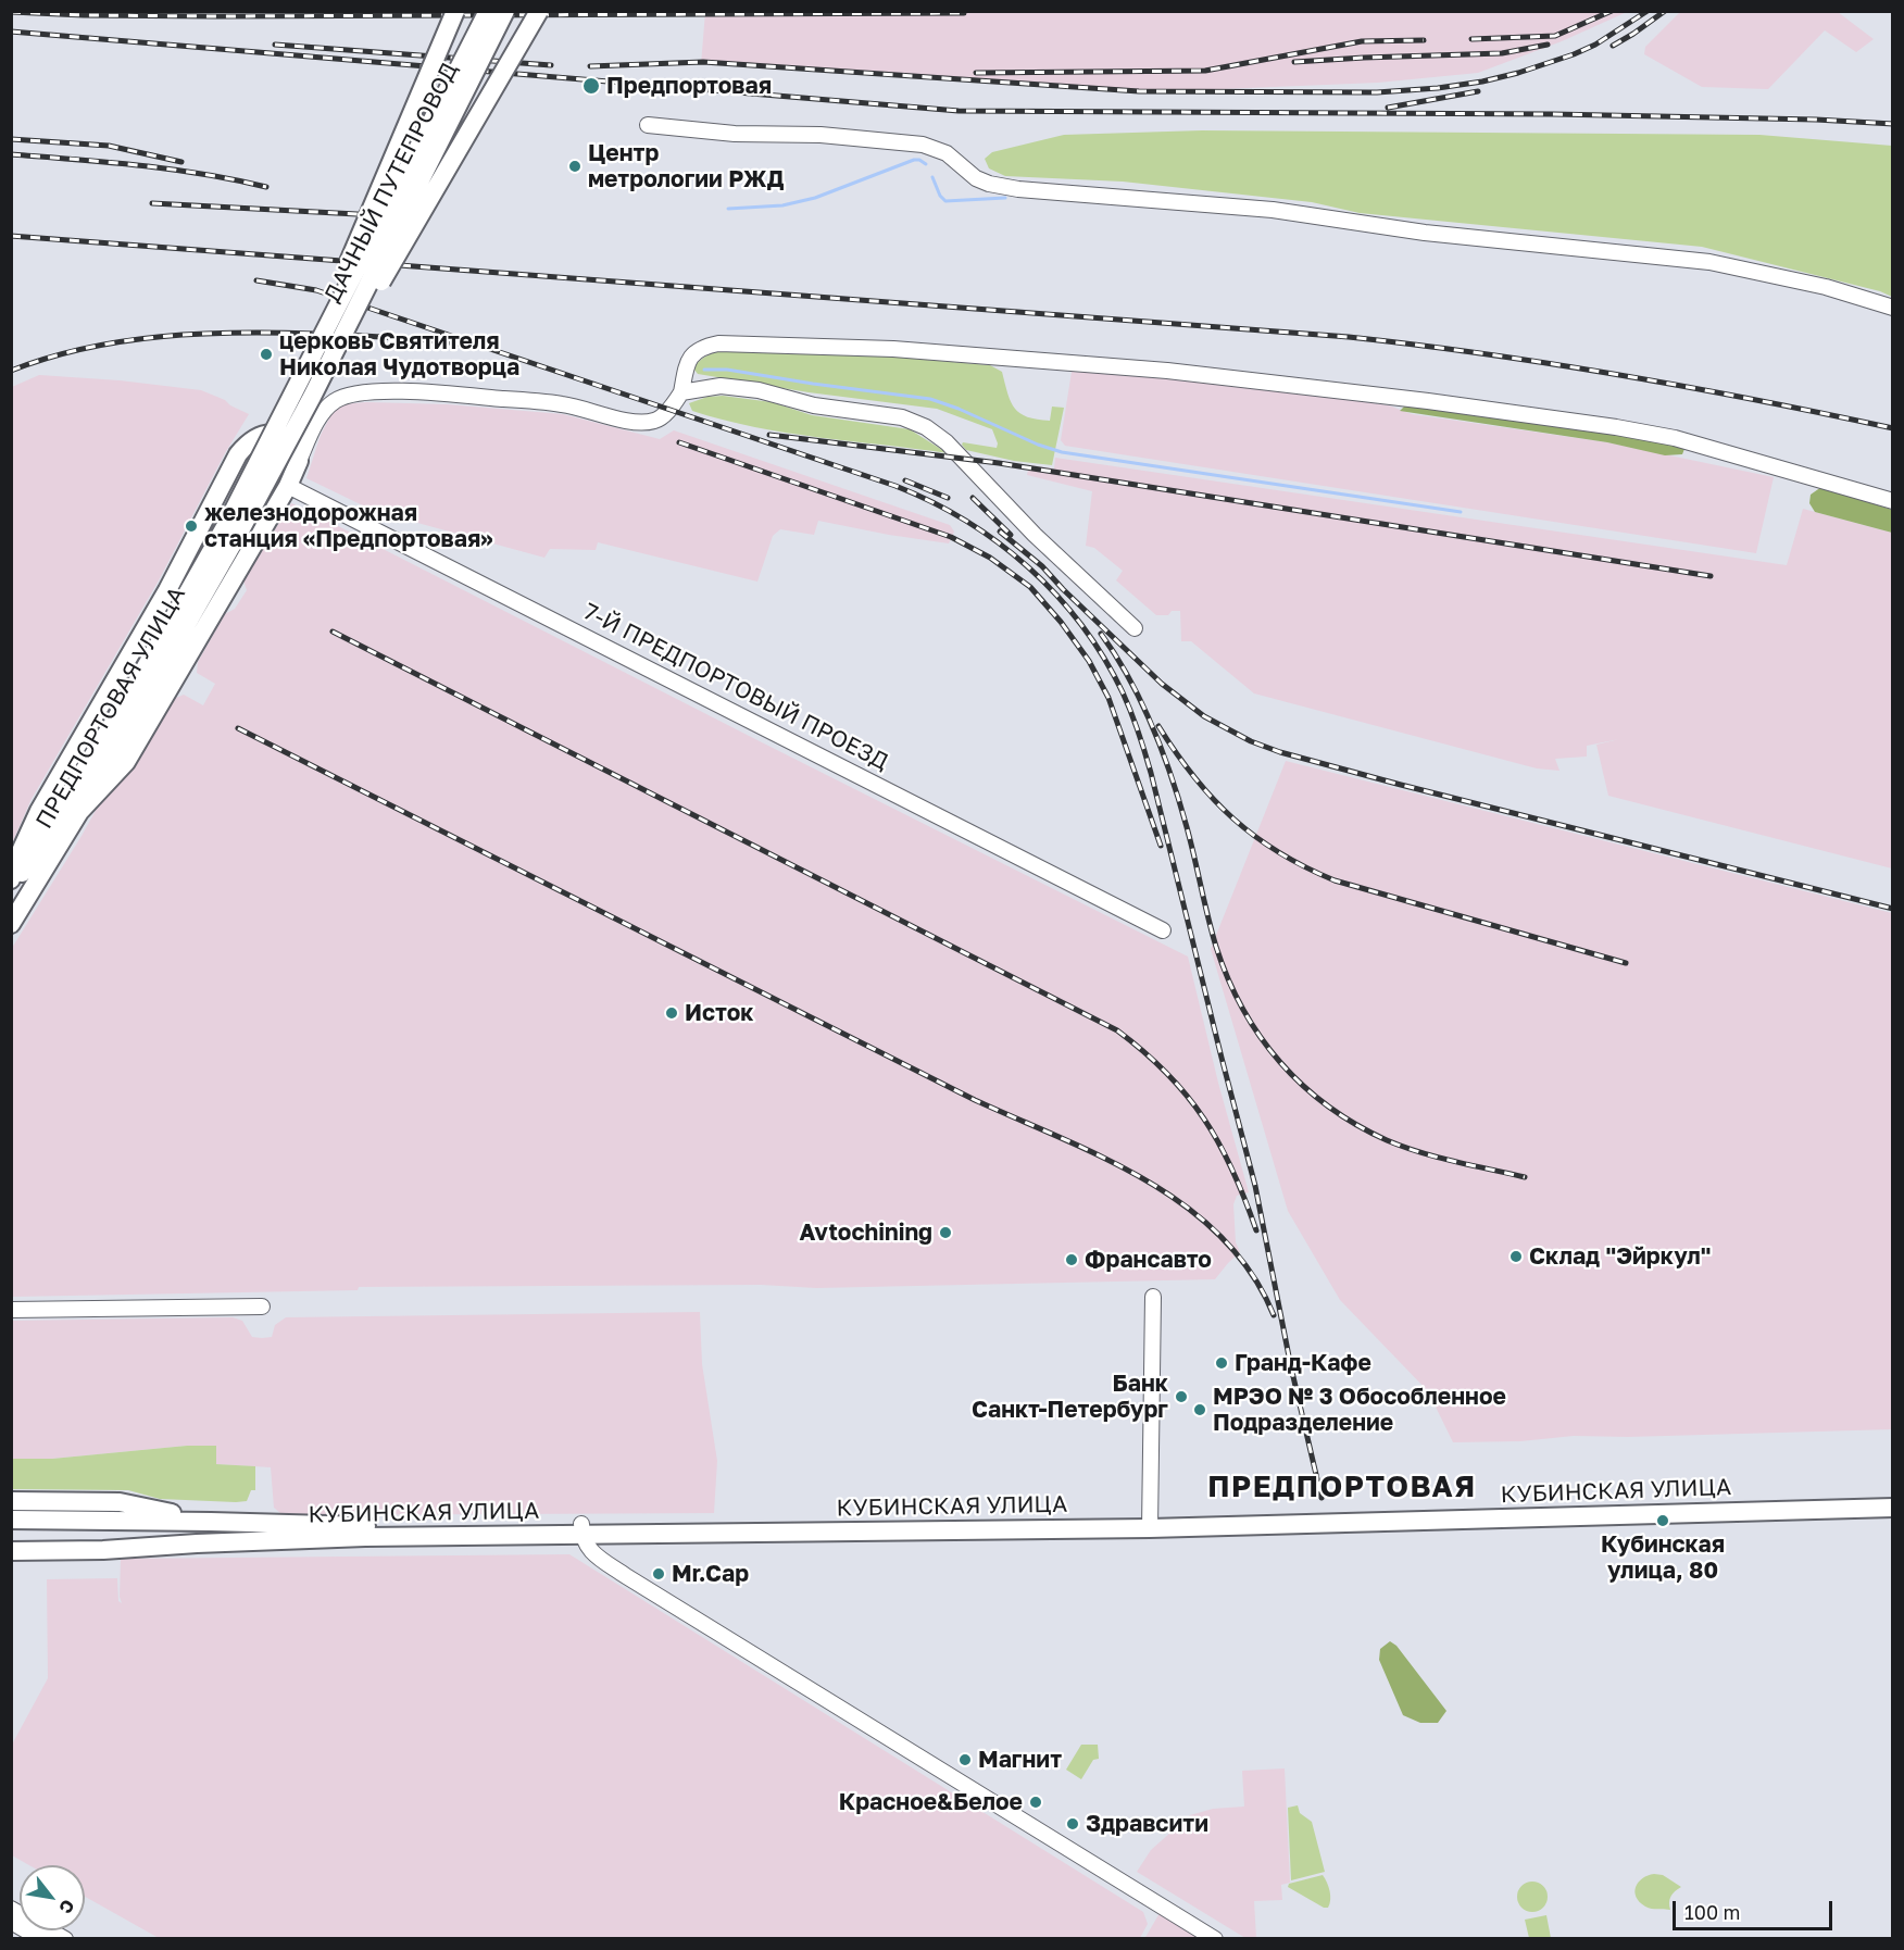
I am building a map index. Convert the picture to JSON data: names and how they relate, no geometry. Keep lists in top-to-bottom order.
{
  "streets": {
    "main road": ["ДАЧНЫЙ ПУТЕПРОВОД", "ПРЕДПОРТОВАЯ УЛИЦА", "КУБИНСКАЯ УЛИЦА"],
    "street": ["7-Й ПРЕДПОРТОВЫЙ ПРОЕЗД"]
  },
  "crossings": [
    ["ДАЧНЫЙ ПУТЕПРОВОД", "ПРЕДПОРТОВАЯ УЛИЦА"]
  ],
  "districts": ["ПРЕДПОРТОВАЯ"],
  "places": [
    "Предпортовая",
    "Центр метрологии РЖД",
    "церковь Святителя Николая Чудотворца",
    "железнодорожная станция «Предпортовая»",
    "Исток",
    "Avtochining",
    "Склад \"Эйркул\"",
    "Франсавто",
    "Гранд-Кафе",
    "Банк Санкт-Петербург",
    "МРЭО № 3 Обособленное Подразделение",
    "Кубинская улица, 80",
    "Mr.Cap",
    "Магнит",
    "Красное&Белое",
    "Здравсити"
  ],
  "scale_bar": "100 m",
  "north": "bottom right"
}
